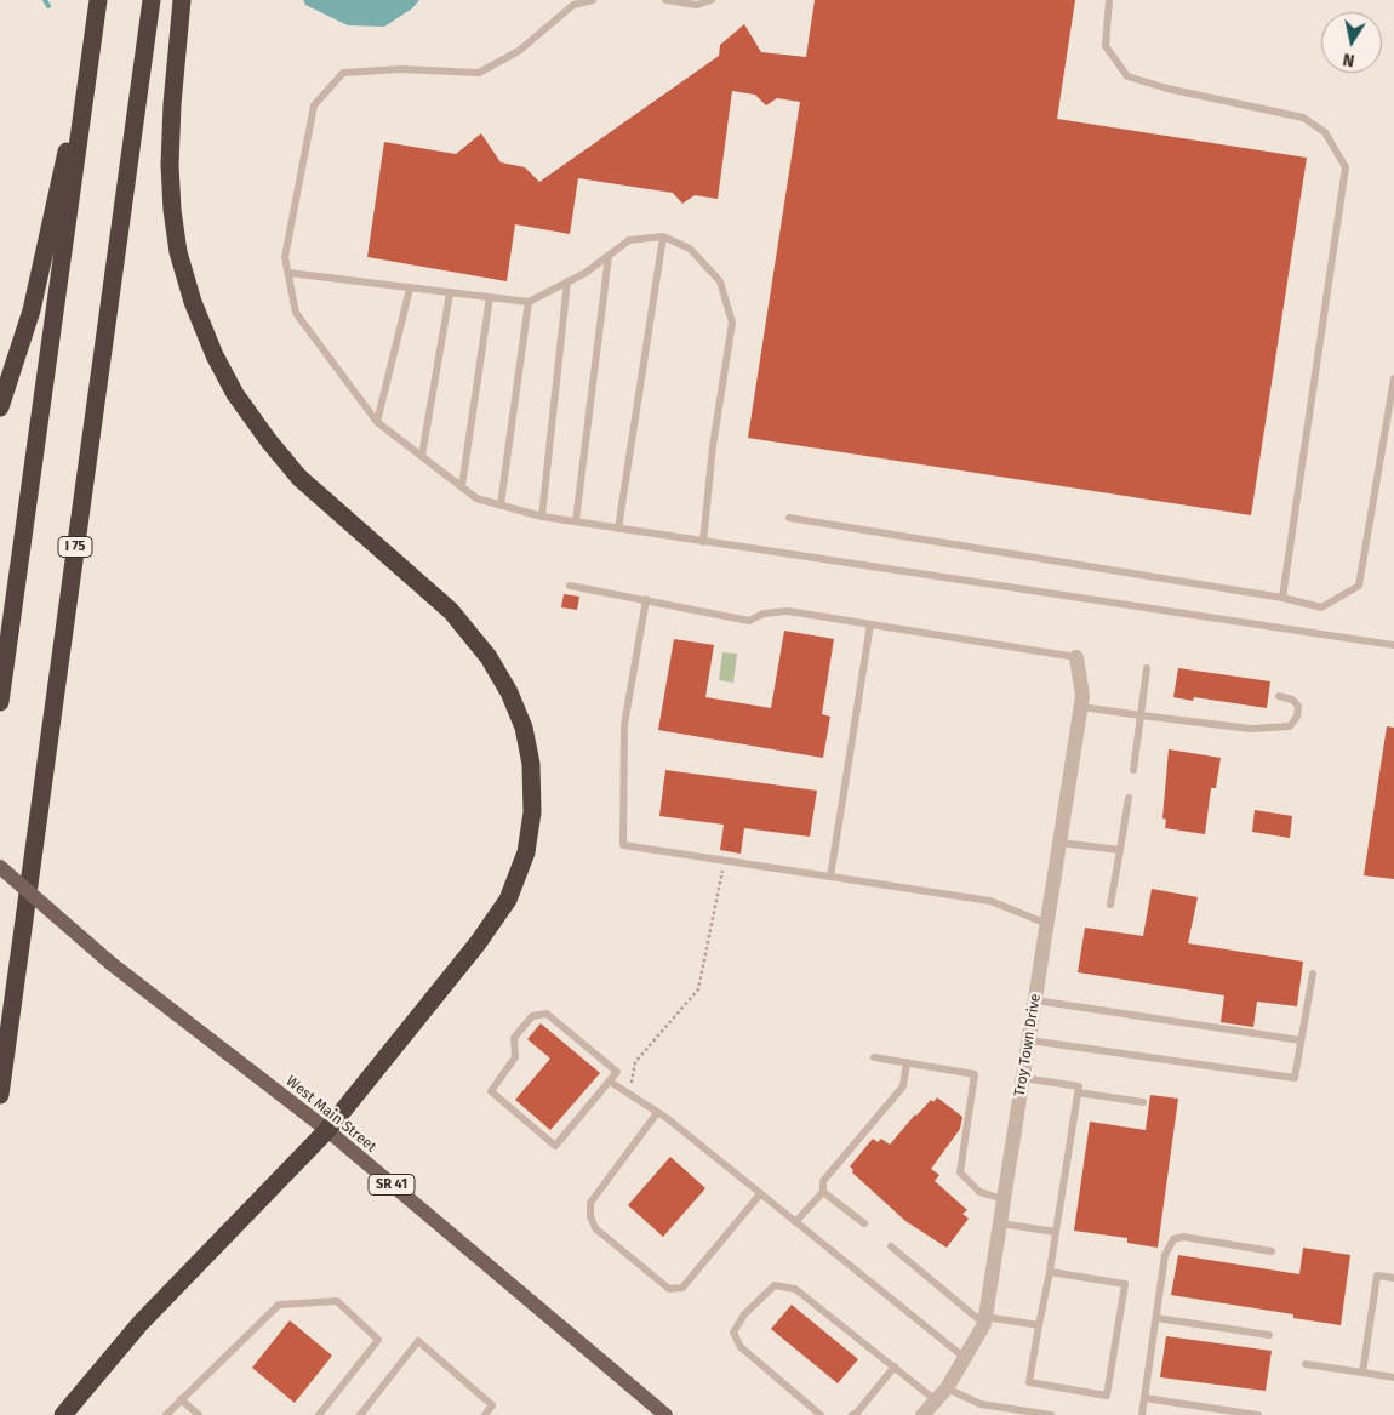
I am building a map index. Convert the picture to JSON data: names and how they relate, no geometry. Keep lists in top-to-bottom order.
{
  "streets": {
    "highway": ["I 75"],
    "main road": ["West Main Street", "SR 41"],
    "street": ["Troy Town Drive"]
  },
  "north": "bottom"
}
